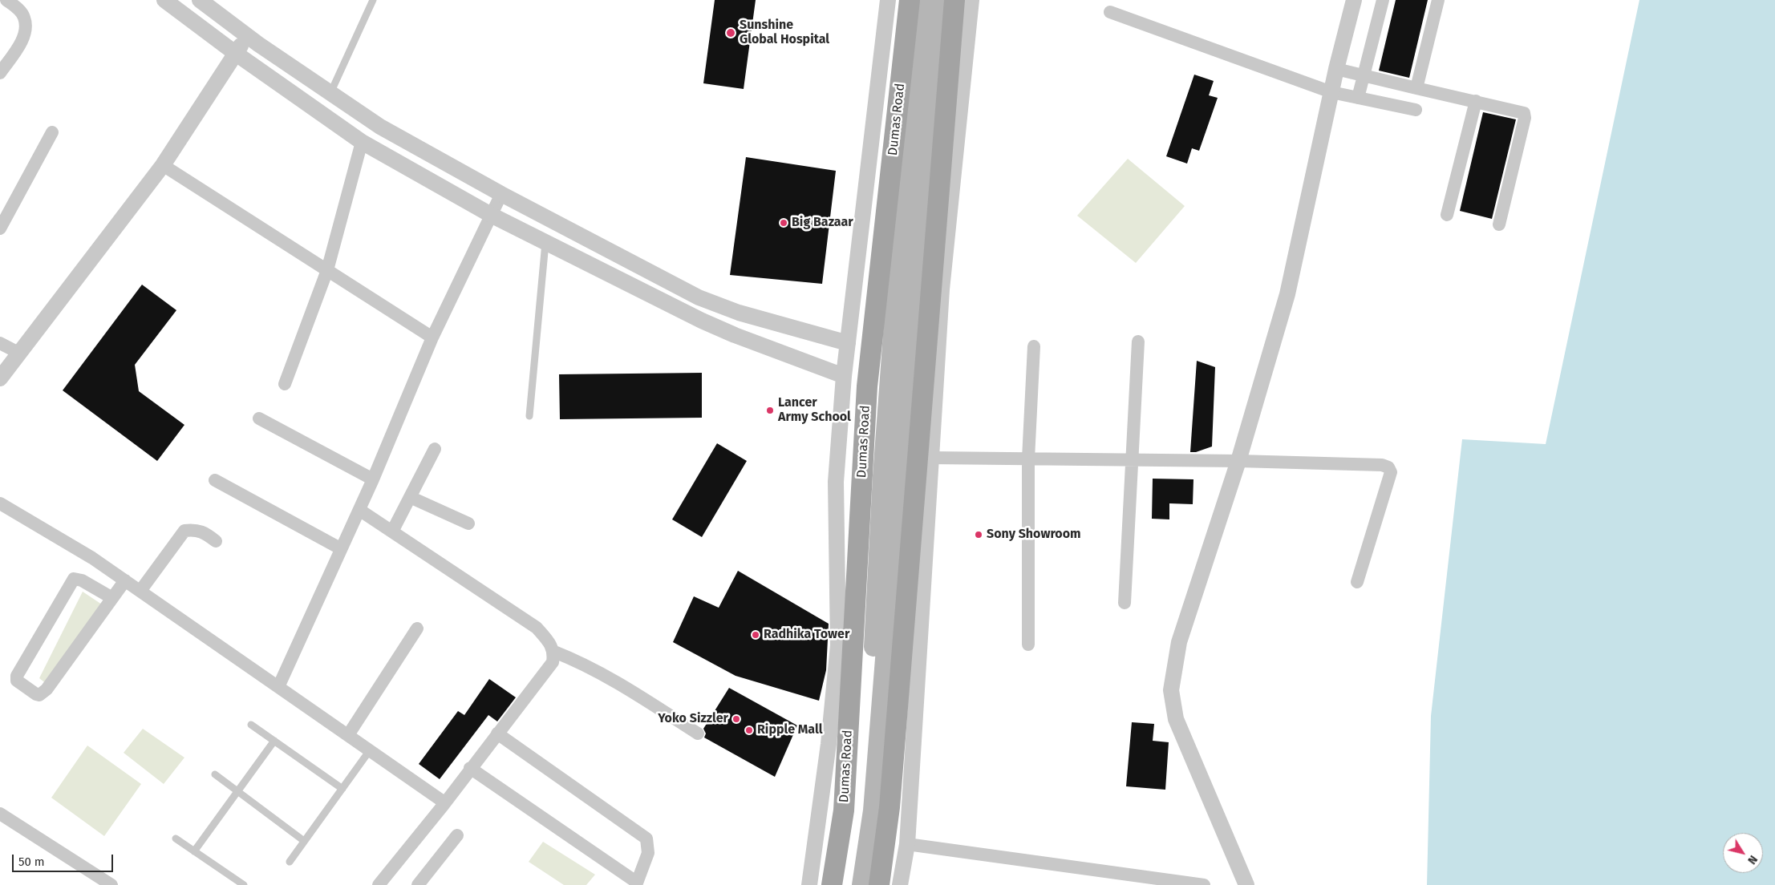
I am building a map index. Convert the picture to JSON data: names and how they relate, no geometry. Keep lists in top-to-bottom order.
{
  "streets": {
    "main road": ["Dumas Road"]
  },
  "places": [
    "Sunshine Global Hospital",
    "Big Bazaar",
    "Lancer Army School",
    "Sony Showroom",
    "Radhika Tower",
    "Yoko Sizzler",
    "Ripple Mall"
  ],
  "scale_bar": "50 m",
  "north": "bottom right"
}
